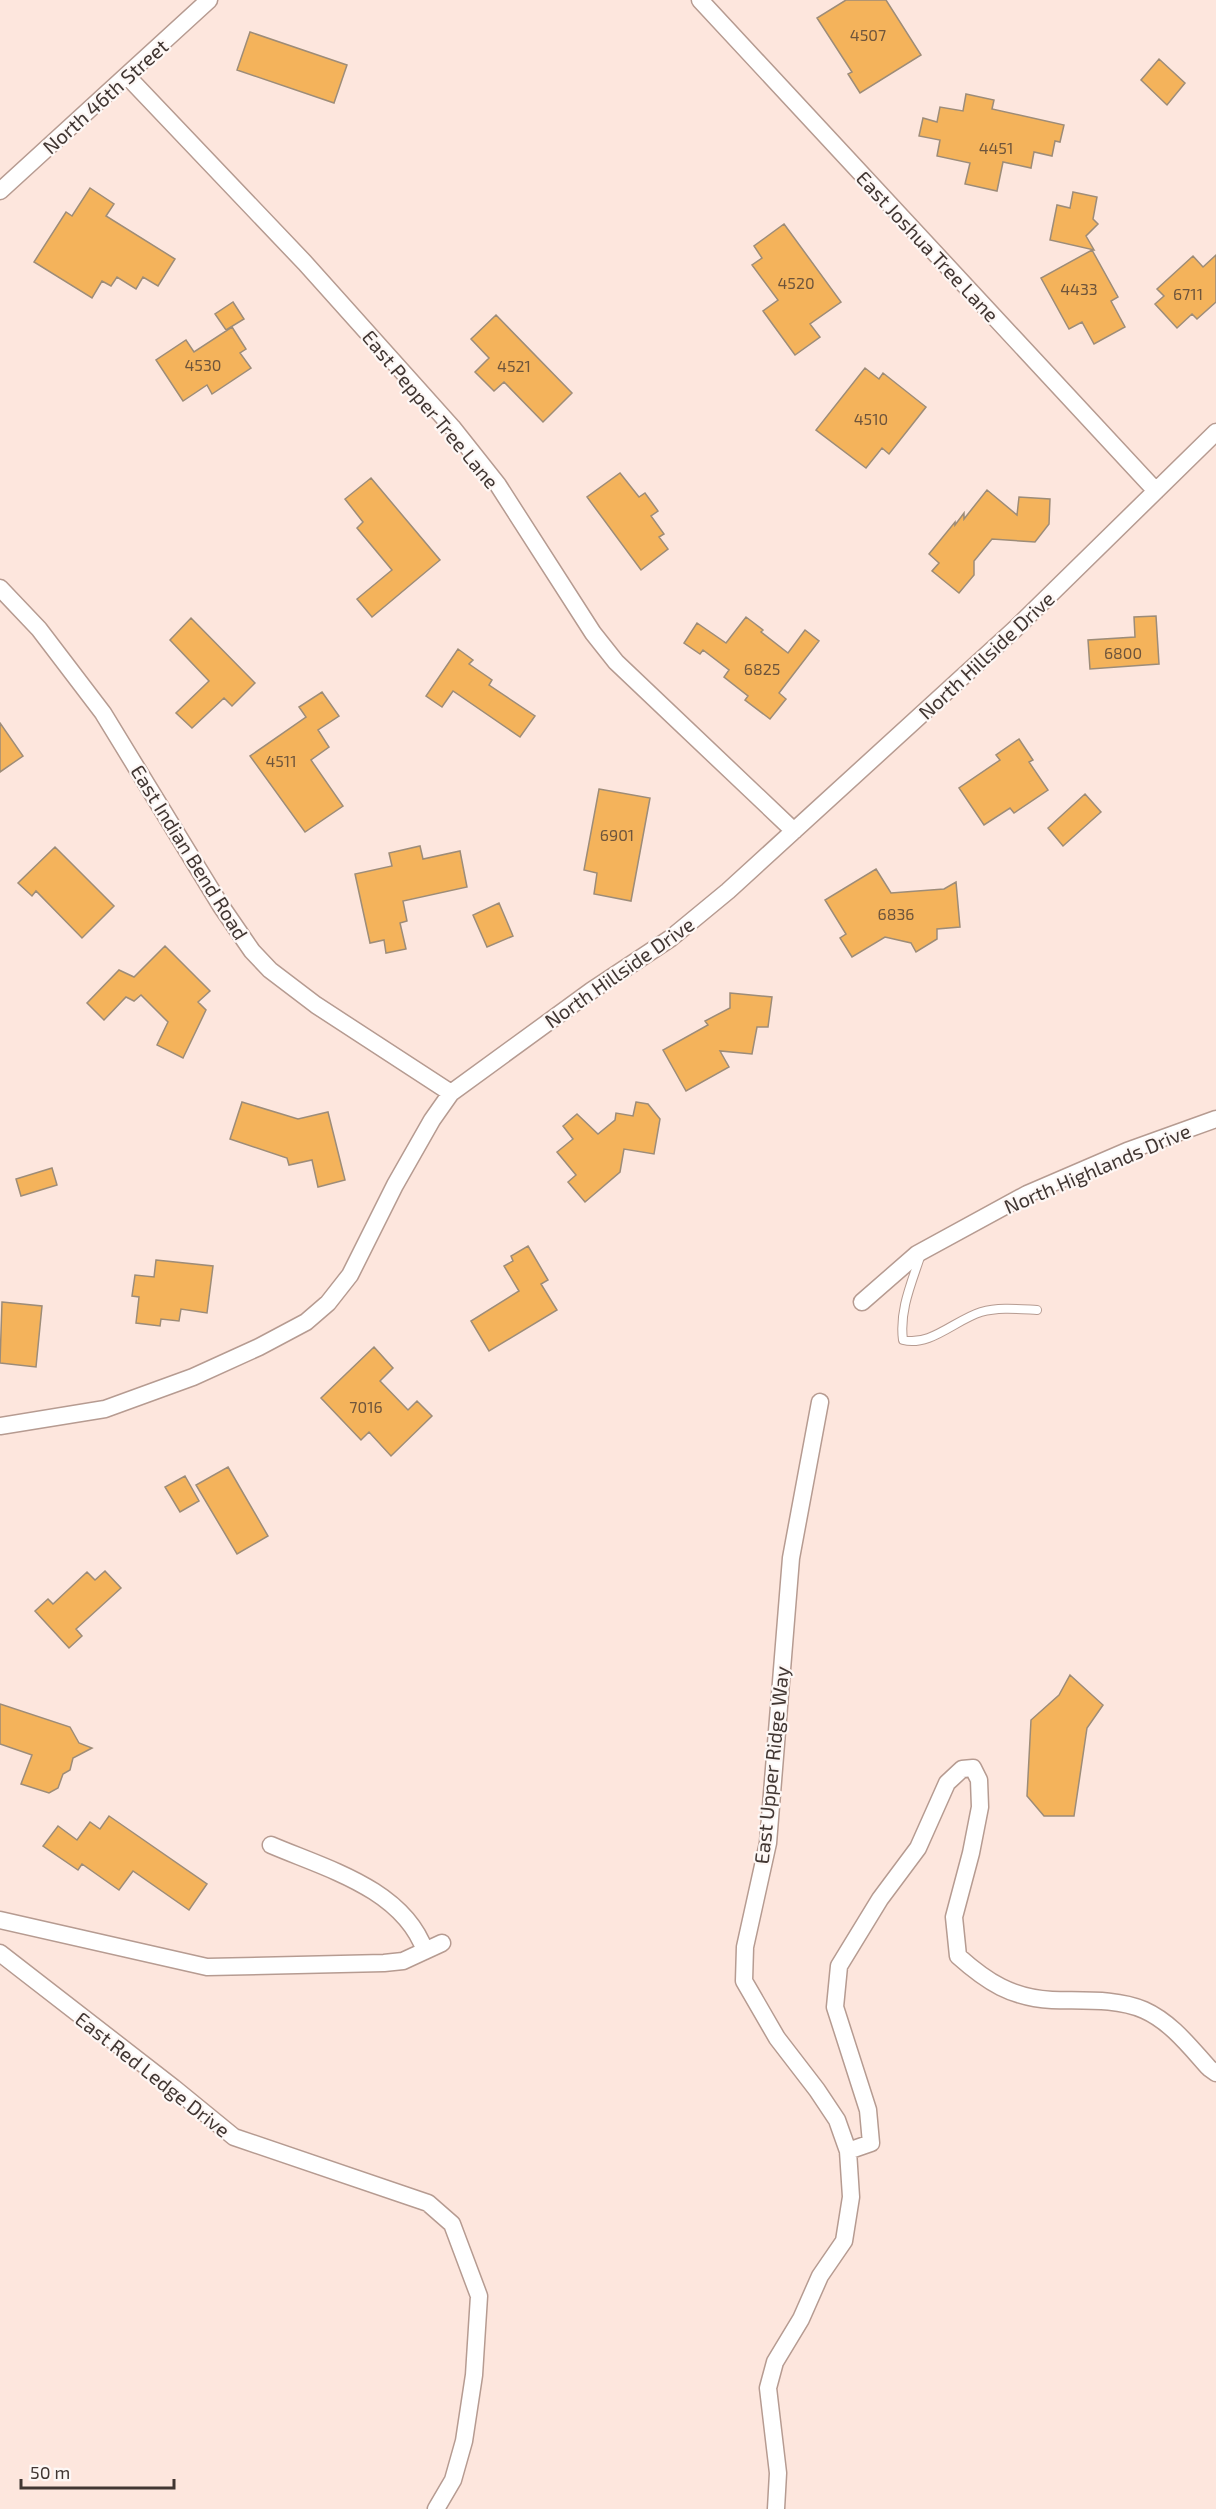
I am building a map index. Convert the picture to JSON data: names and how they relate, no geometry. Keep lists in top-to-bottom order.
{
  "streets": {
    "street": [
      "North 46th Street",
      "East Joshua Tree Lane",
      "East Pepper Tree Lane",
      "North Hillside Drive",
      "East Indian Bend Road",
      "North Highlands Drive",
      "East Upper Ridge Way",
      "East Red Ledge Drive"
    ]
  },
  "crossings": [
    ["North 46th Street", "East Pepper Tree Lane"],
    ["East Joshua Tree Lane", "North Hillside Drive"],
    ["East Pepper Tree Lane", "North Hillside Drive"],
    ["North Hillside Drive", "East Indian Bend Road"]
  ],
  "house_numbers": [
    "4507",
    "4451",
    "4520",
    "4433",
    "6711",
    "4530",
    "4521",
    "4510",
    "6800",
    "6825",
    "4511",
    "6901",
    "6836",
    "7016"
  ],
  "scale_bar": "50 m"
}
